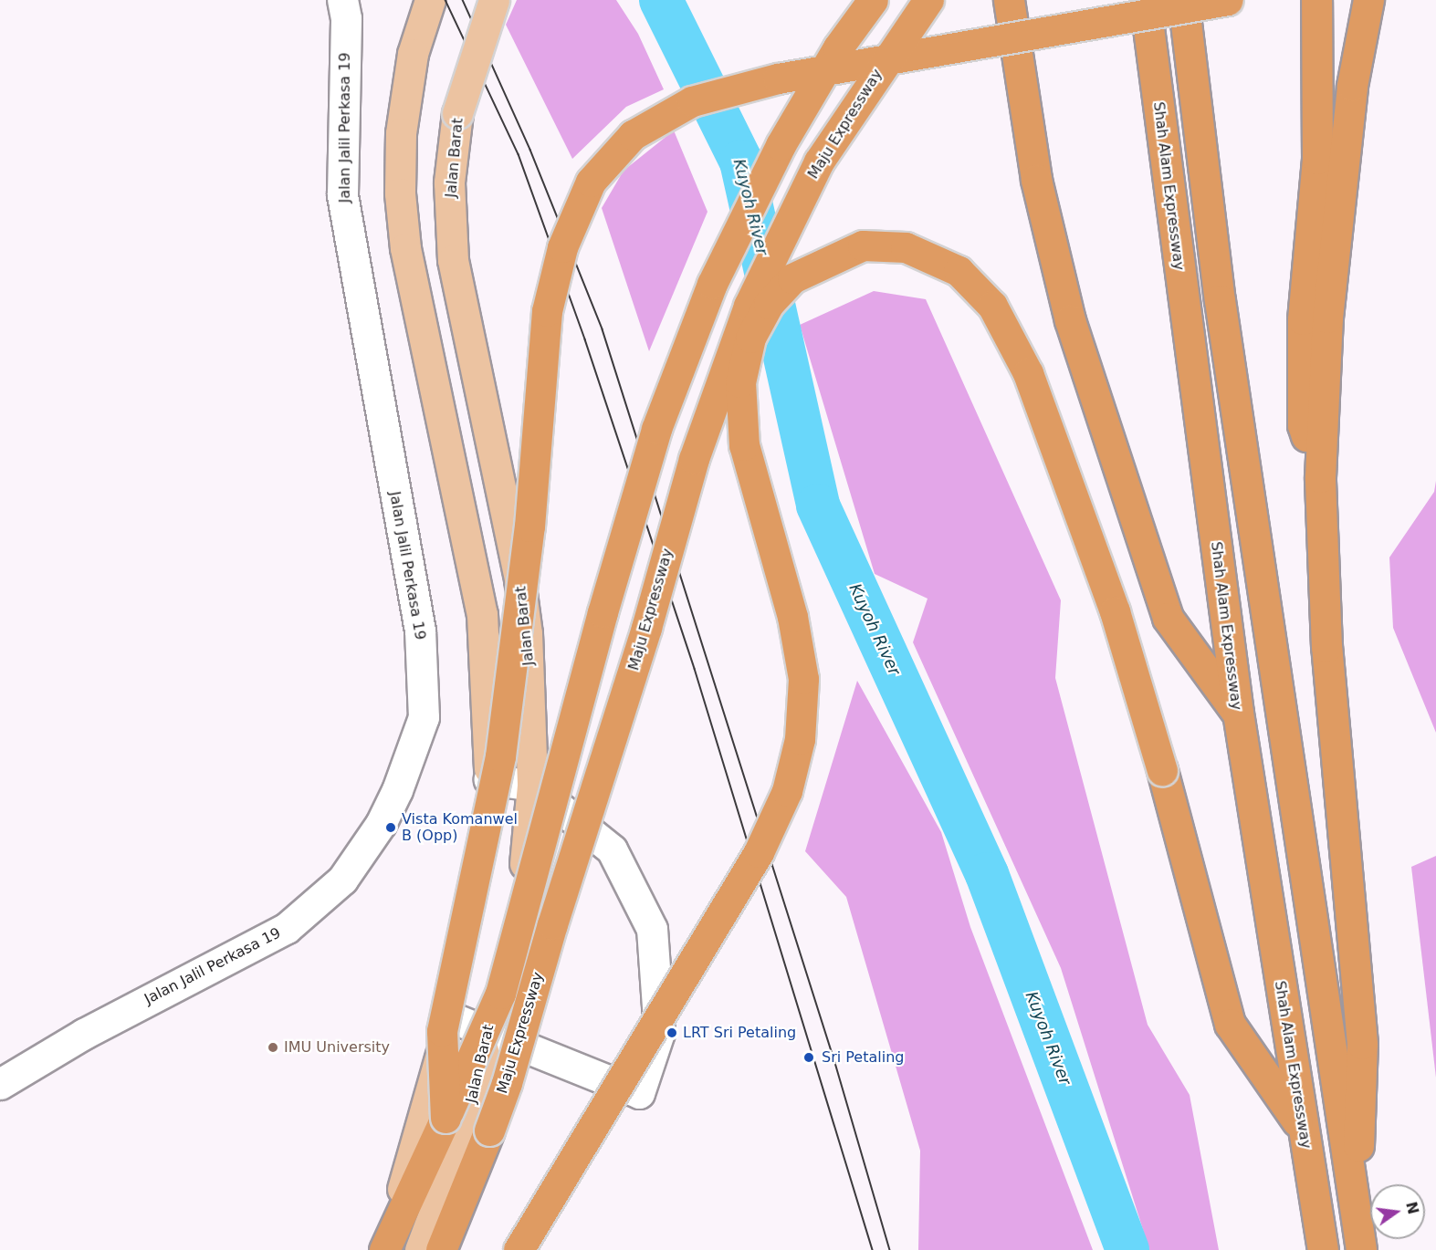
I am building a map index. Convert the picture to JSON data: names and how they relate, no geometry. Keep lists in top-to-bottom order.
{
  "streets": {
    "highway": ["Maju Expressway", "Shah Alam Expressway"],
    "main road": ["Jalan Barat"],
    "street": ["Jalan Jalil Perkasa 19"]
  },
  "water": ["Kuyoh River"],
  "places": [
    "Vista Komanwel B (Opp)",
    "LRT Sri Petaling",
    "IMU University",
    "Sri Petaling"
  ],
  "north": "right"
}
